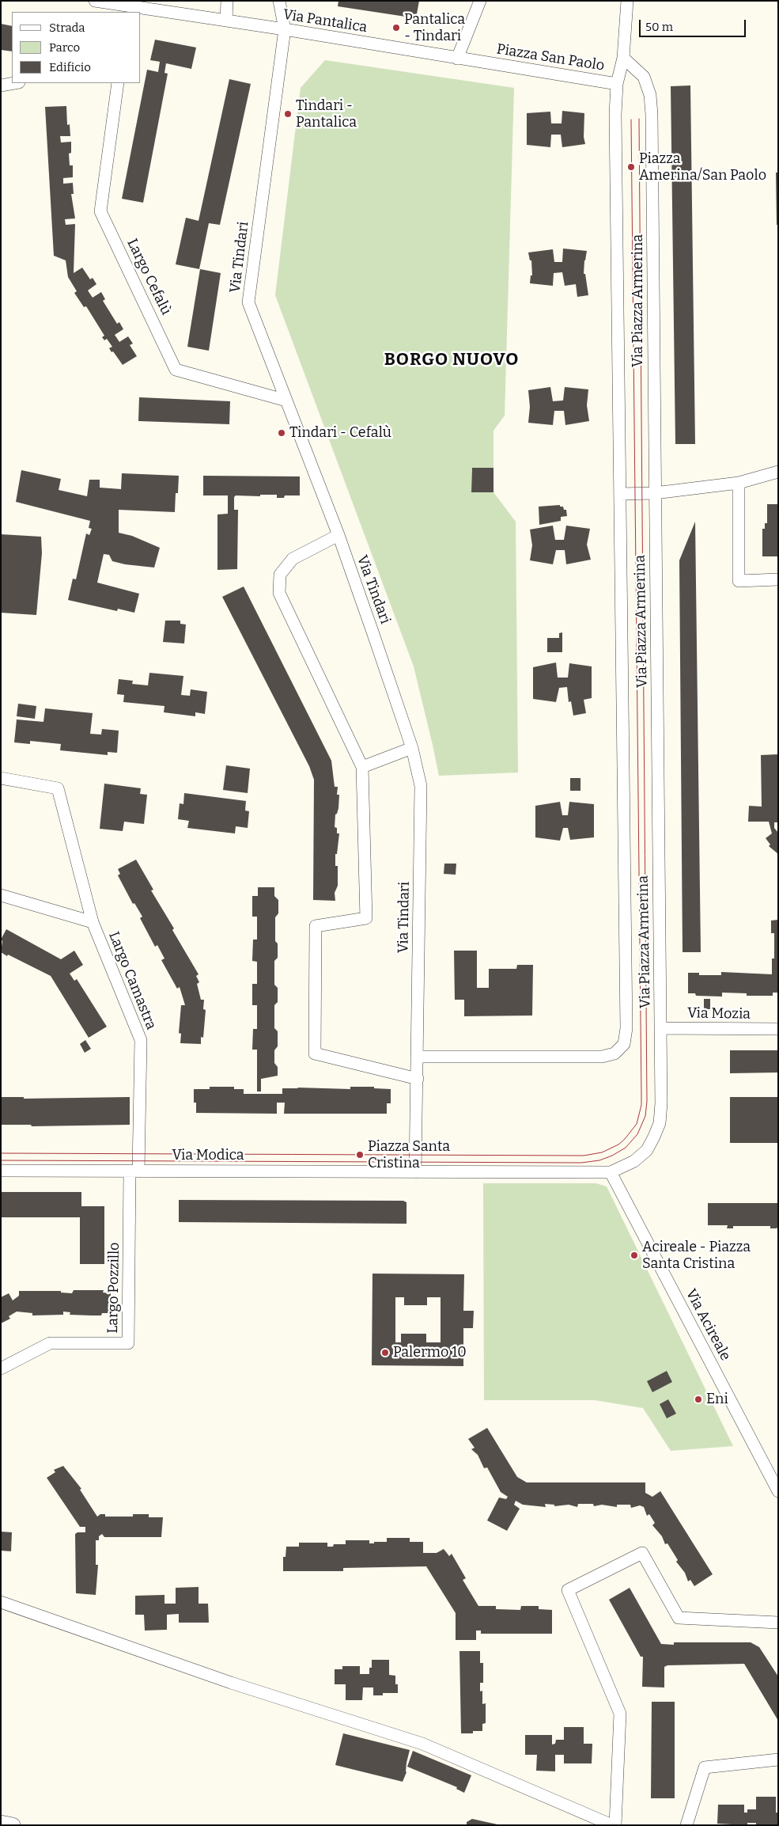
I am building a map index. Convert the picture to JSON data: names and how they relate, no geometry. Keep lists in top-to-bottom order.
{
  "streets": {
    "street": [
      "Via Pantalica",
      "Piazza San Paolo",
      "Via Tindari",
      "Largo Cefalù",
      "Via Piazza Armerina",
      "Largo Camastra",
      "Via Mozia",
      "Via Modica",
      "Largo Pozzillo",
      "Via Acireale"
    ]
  },
  "crossings": [
    ["Via Pantalica", "Piazza San Paolo"],
    ["Via Pantalica", "Via Tindari"],
    ["Piazza San Paolo", "Via Piazza Armerina"],
    ["Via Tindari", "Largo Cefalù"],
    ["Via Tindari", "Via Piazza Armerina"],
    ["Via Tindari", "Via Modica"],
    ["Via Piazza Armerina", "Via Mozia"],
    ["Via Piazza Armerina", "Via Acireale"],
    ["Largo Camastra", "Via Modica"],
    ["Largo Camastra", "Largo Pozzillo"],
    ["Via Modica", "Largo Pozzillo"]
  ],
  "districts": ["BORGO NUOVO"],
  "places": [
    "Pantalica - Tindari",
    "Tindari - Pantalica",
    "Piazza Amerina/San Paolo",
    "Tindari - Cefalù",
    "Piazza Santa Cristina",
    "Acireale - Piazza Santa Cristina",
    "Palermo 10",
    "Eni"
  ],
  "legend": ["Strada", "Parco", "Edificio"],
  "scale_bar": "50 m"
}
